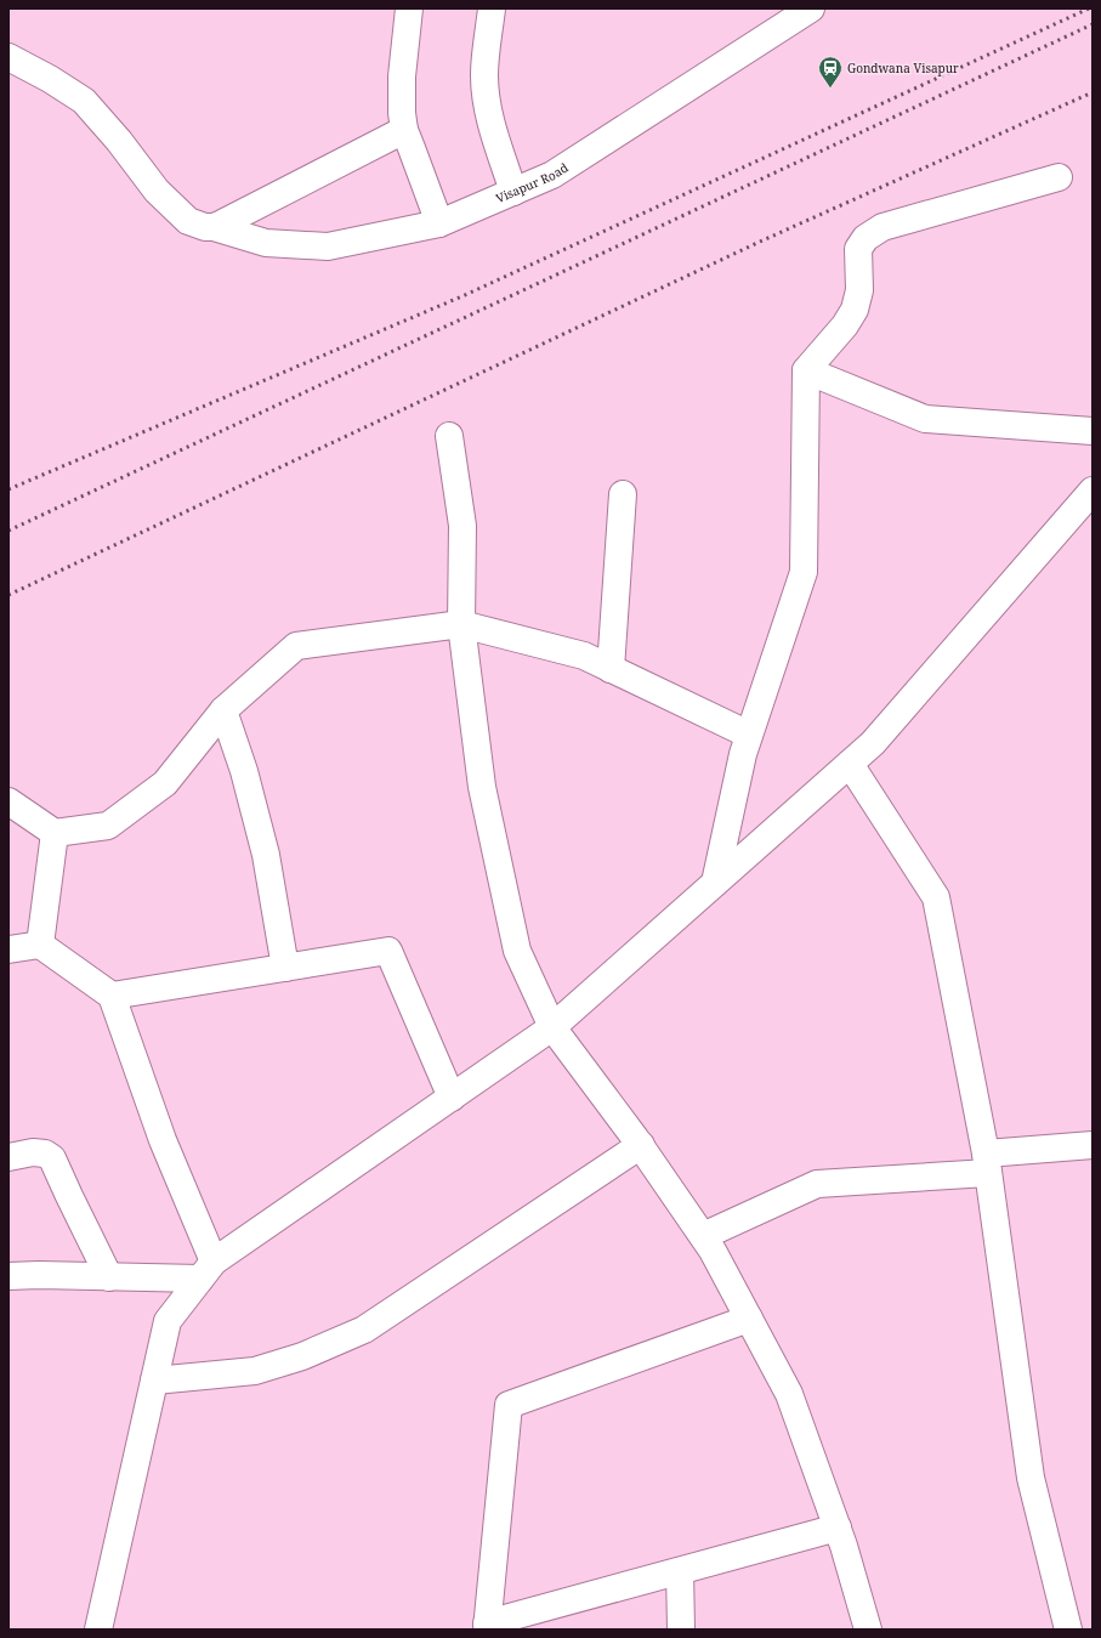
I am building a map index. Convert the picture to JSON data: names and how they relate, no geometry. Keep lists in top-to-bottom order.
{
  "streets": {
    "street": ["Visapur Road"]
  },
  "places": {
    "station": ["Gondwana Visapur"]
  }
}
